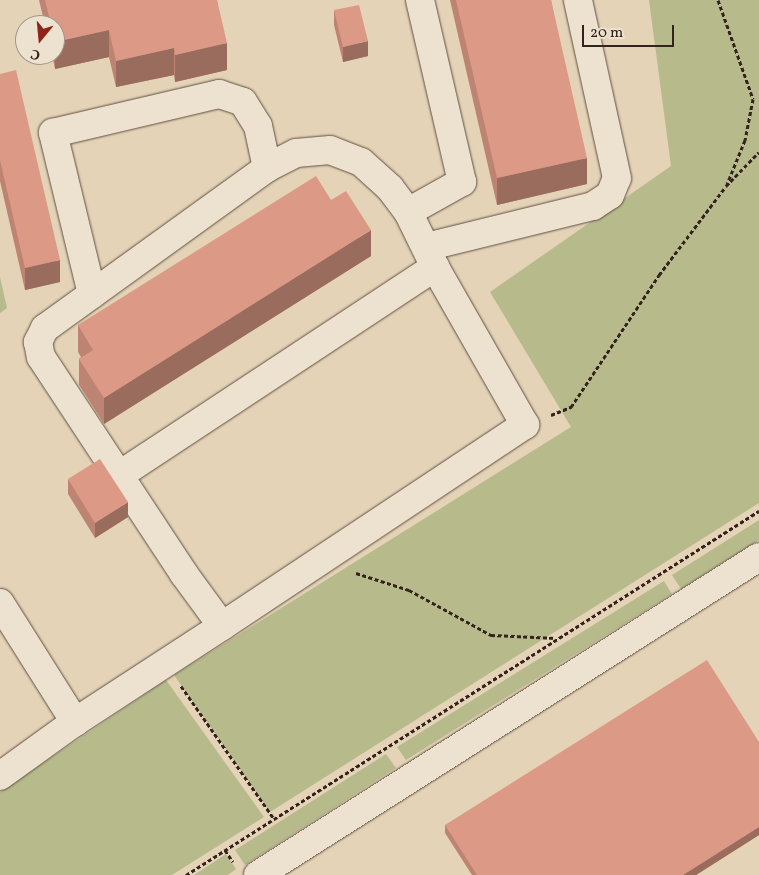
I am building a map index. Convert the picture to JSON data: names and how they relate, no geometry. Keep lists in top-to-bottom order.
{
  "scale_bar": "20 m",
  "north": "bottom"
}
